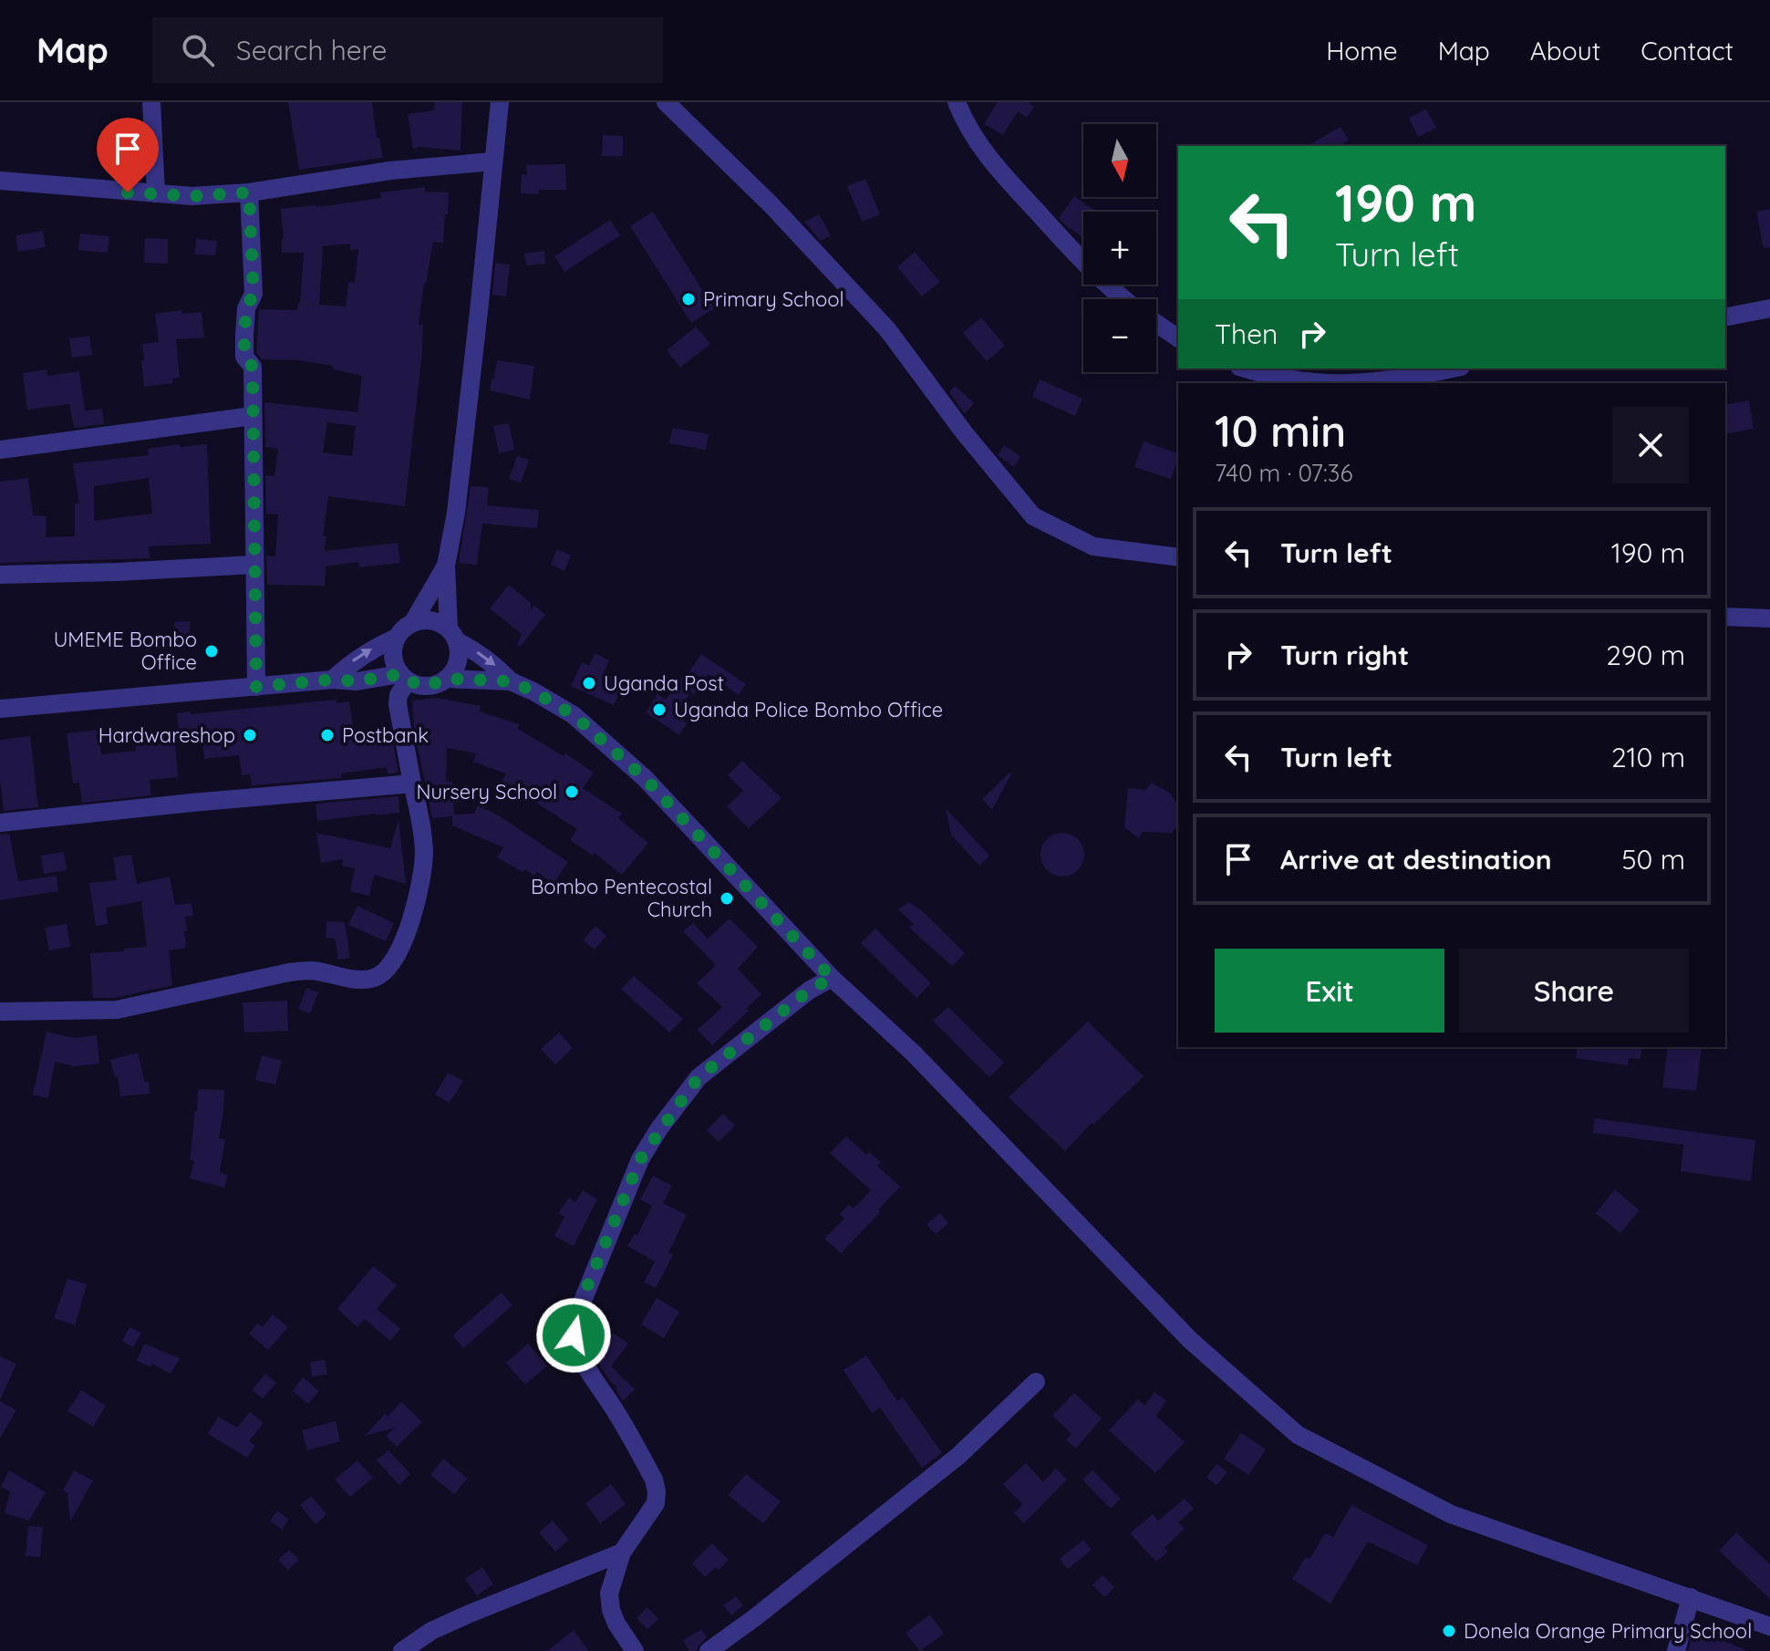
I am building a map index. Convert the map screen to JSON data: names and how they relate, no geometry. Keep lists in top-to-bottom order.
{
  "places": [
    "Primary School",
    "UMEME Bombo Office",
    "Uganda Post",
    "Uganda Police Bombo Office",
    "Hardwareshop",
    "Postbank",
    "Nursery School",
    "Bombo Pentecostal Church",
    "Donela Orange Primary School"
  ],
  "north": "bottom",
  "page": {
    "header": "Map",
    "search": "Search here",
    "nav": [
      "Home",
      "Map",
      "About",
      "Contact"
    ],
    "map_buttons": ["+", "−"],
    "turn": ["190 m", "Turn left"],
    "then": "Then",
    "heading": ["10 min", "740 m · 07:36"],
    "list": [
      {
        "name": "Turn left",
        "value": "190 m"
      },
      {
        "name": "Turn right",
        "value": "290 m"
      },
      {
        "name": "Turn left",
        "value": "210 m"
      },
      {
        "name": "Arrive at destination",
        "value": "50 m"
      }
    ],
    "buttons": ["Exit", "Share"]
  }
}
